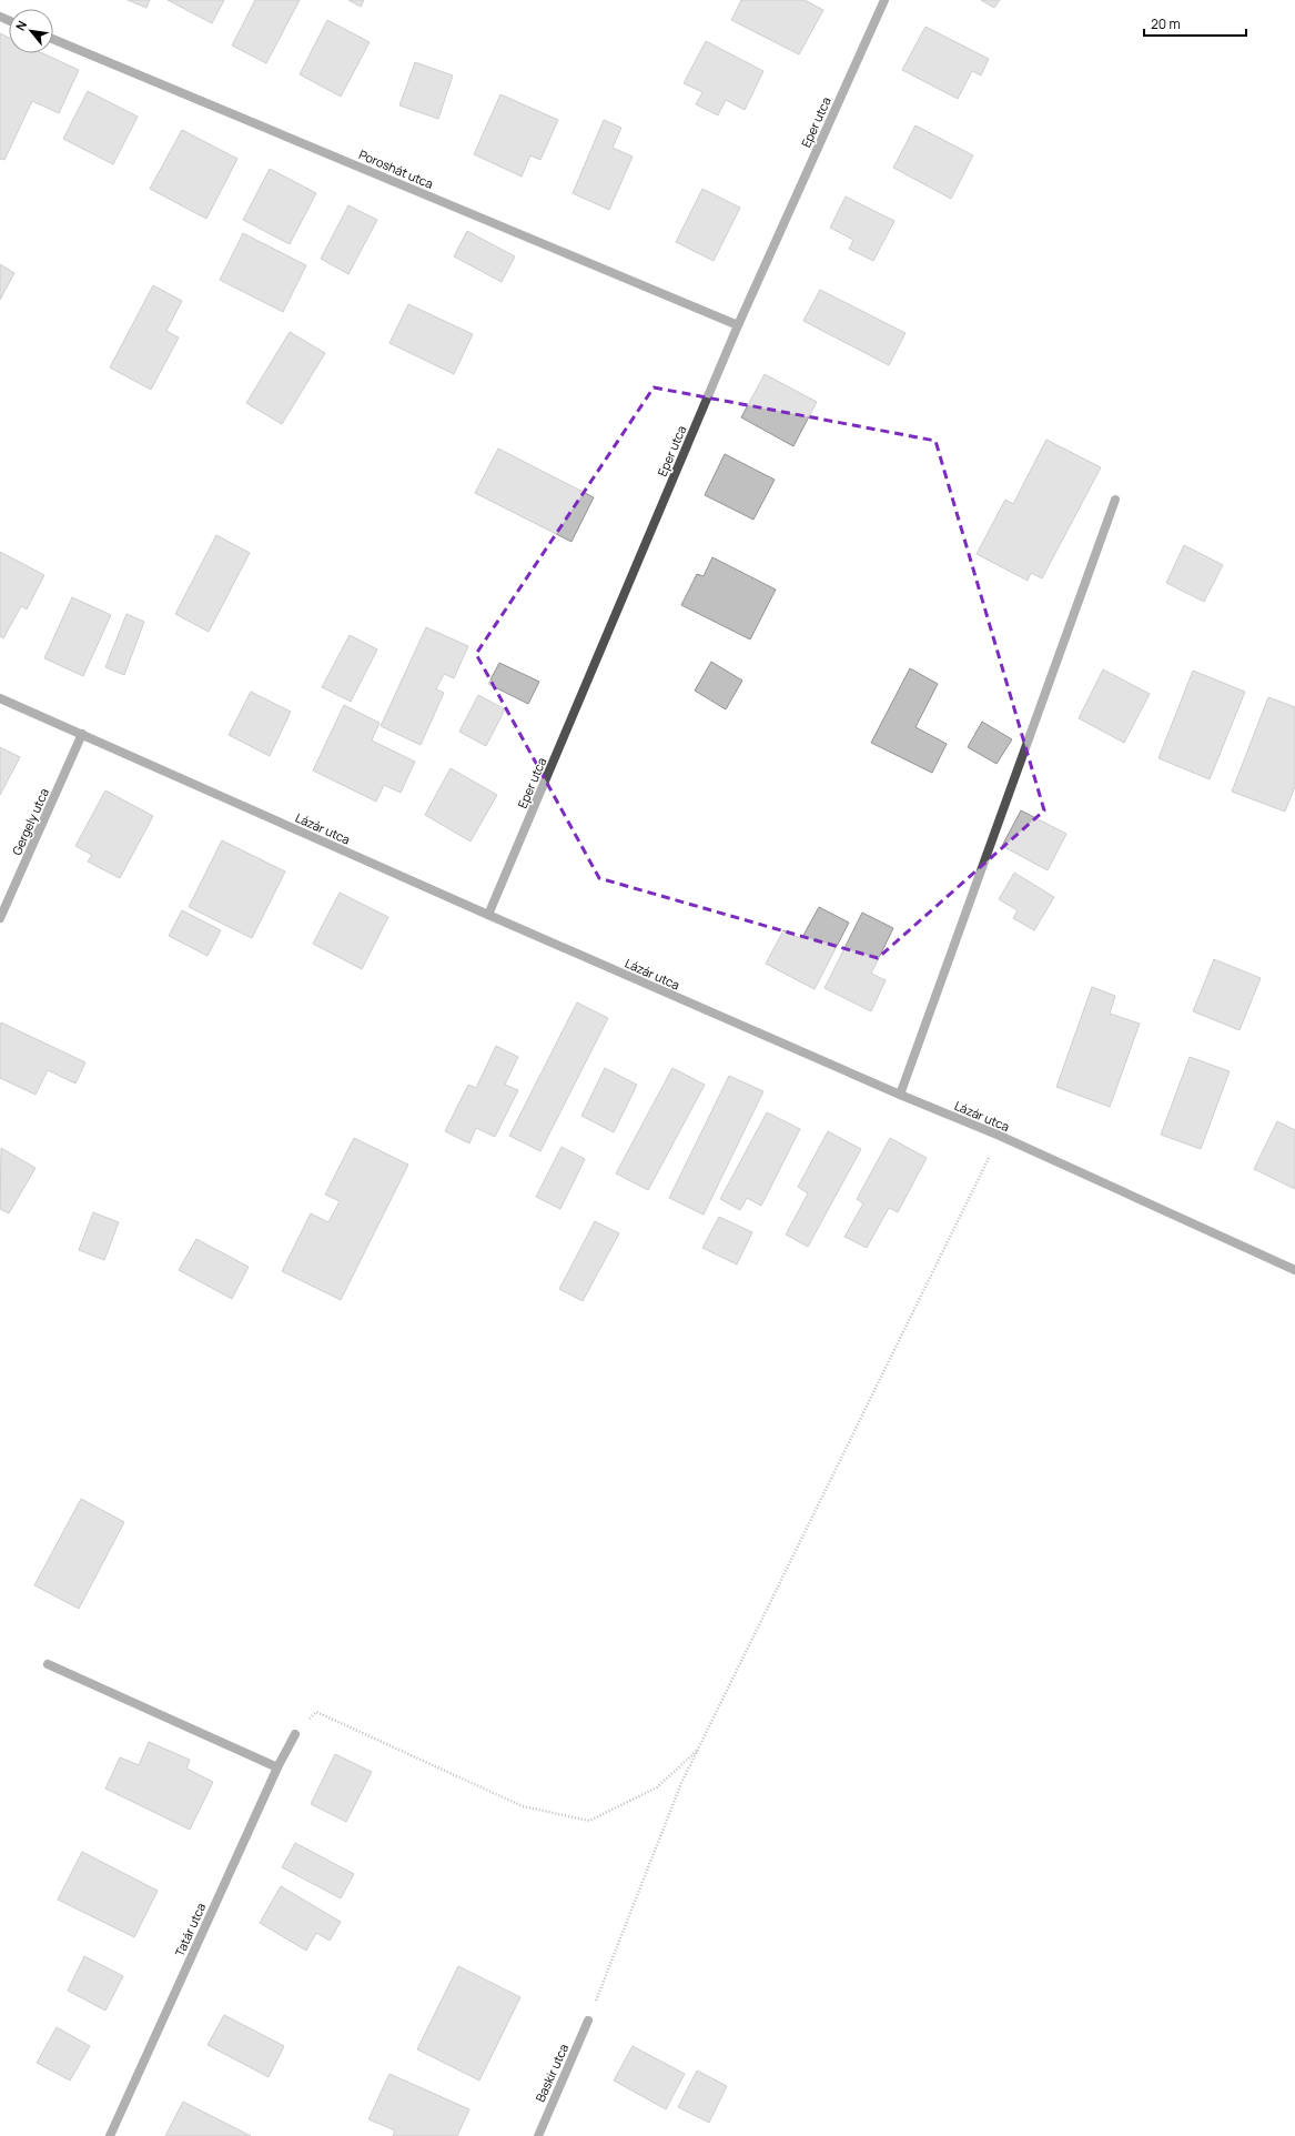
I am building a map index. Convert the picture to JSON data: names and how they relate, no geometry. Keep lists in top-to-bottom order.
{
  "streets": {
    "street": [
      "Eper utca",
      "Poroshát utca",
      "Gergely utca",
      "Lázár utca",
      "Tatár utca",
      "Baskir utca"
    ]
  },
  "crossings": [
    ["Eper utca", "Poroshát utca"],
    ["Eper utca", "Lázár utca"],
    ["Gergely utca", "Lázár utca"]
  ],
  "scale_bar": "20 m",
  "north": "top left"
}
